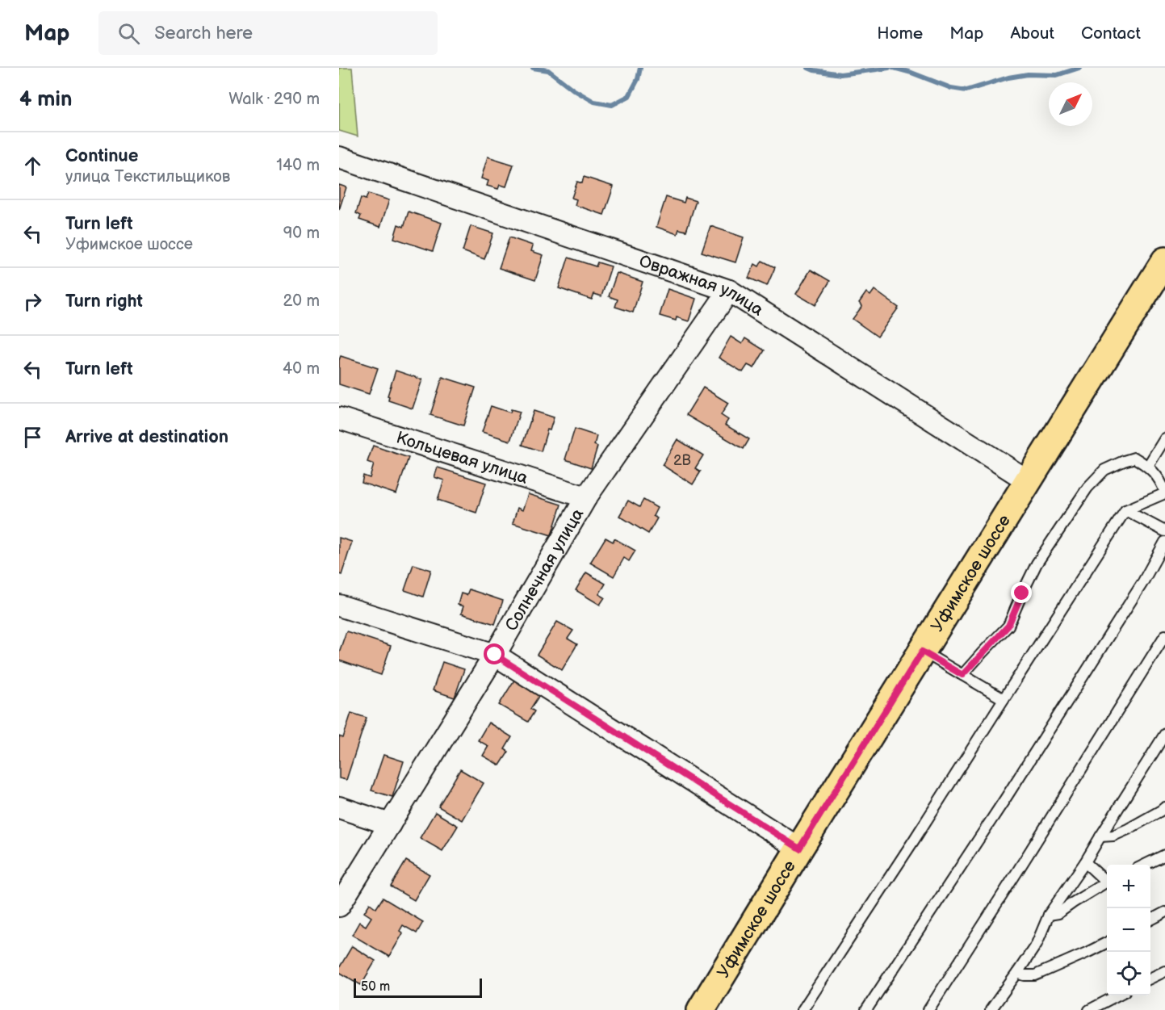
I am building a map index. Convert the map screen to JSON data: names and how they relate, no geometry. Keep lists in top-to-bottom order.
{
  "streets": {
    "main road": ["Уфимское шоссе"],
    "street": ["Овражная улица", "Кольцевая улица", "Солнечная улица"]
  },
  "crossings": [
    ["Овражная улица", "Солнечная улица"],
    ["Овражная улица", "Уфимское шоссе"],
    ["Кольцевая улица", "Солнечная улица"]
  ],
  "house_numbers": ["2В"],
  "scale_bar": "50 m",
  "north": "top right",
  "page": {
    "header": "Map",
    "search": "Search here",
    "nav": [
      "Home",
      "Map",
      "About",
      "Contact"
    ],
    "heading": ["4 min", "Walk · 290 m"],
    "list": [
      ["Continue", "улица Текстильщиков", "140 m"],
      ["Turn left", "Уфимское шоссе", "90 m"],
      ["Turn right", "20 m"],
      ["Turn left", "40 m"],
      "Arrive at destination"
    ],
    "map_buttons": ["+", "−"],
    "scale": "50 m"
  }
}
